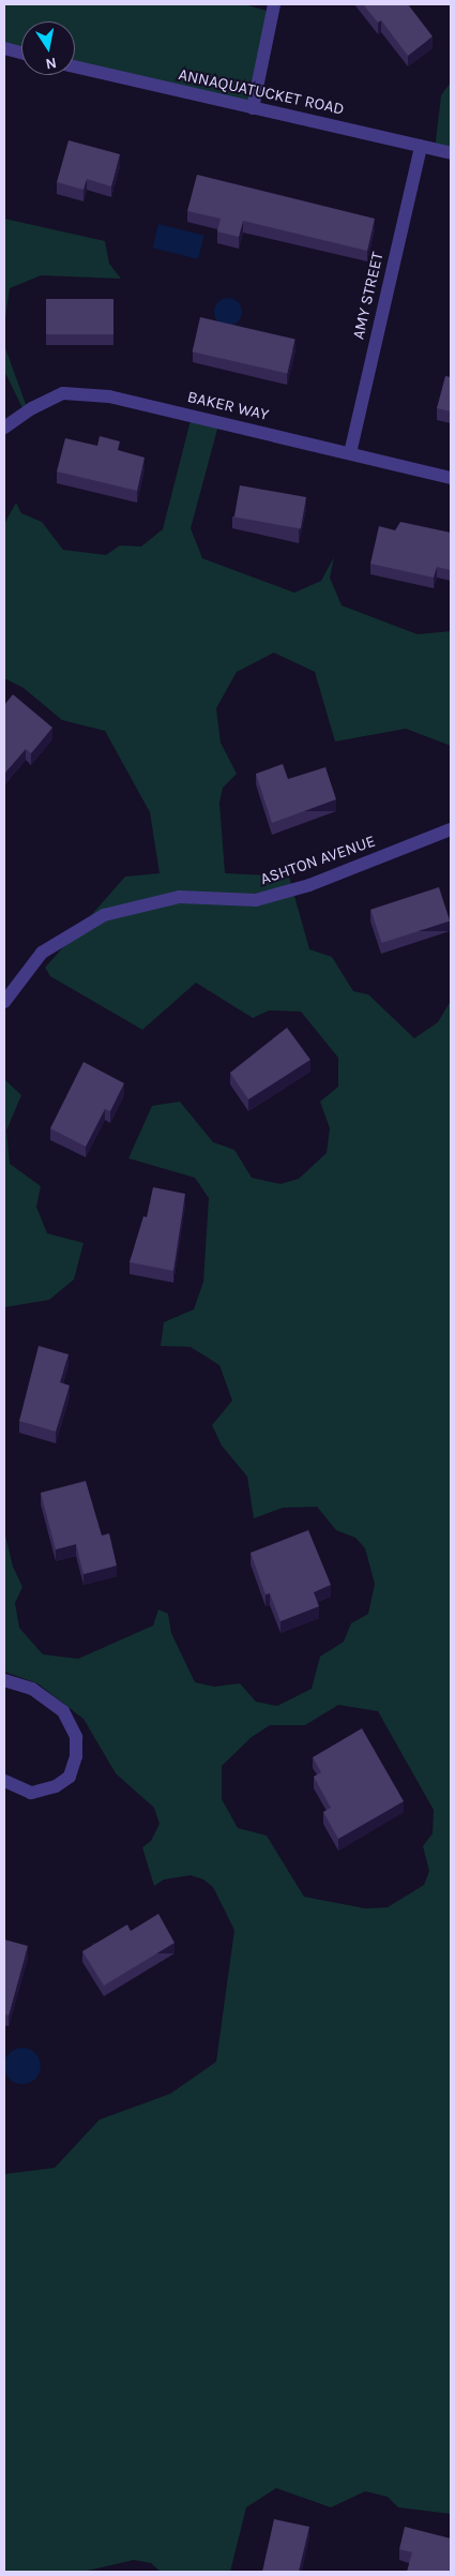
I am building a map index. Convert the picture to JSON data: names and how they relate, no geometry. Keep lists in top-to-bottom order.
{
  "streets": {
    "street": [
      "ANNAQUATUCKET ROAD",
      "AMY STREET",
      "BAKER WAY",
      "ASHTON AVENUE"
    ]
  },
  "crossings": [
    ["ANNAQUATUCKET ROAD", "AMY STREET"],
    ["AMY STREET", "BAKER WAY"]
  ],
  "north": "bottom"
}
